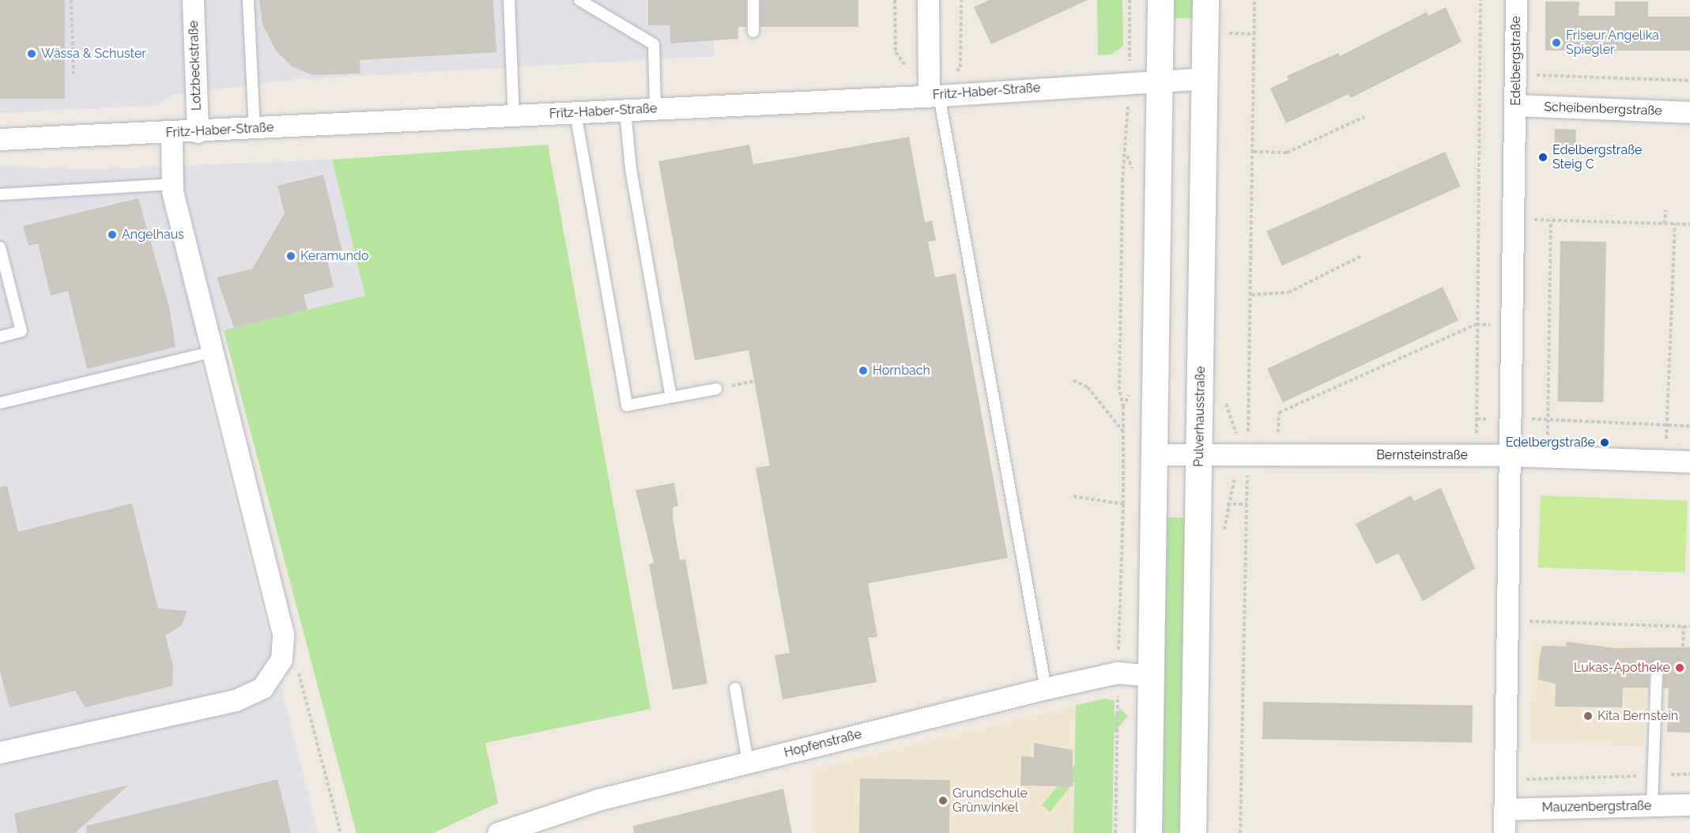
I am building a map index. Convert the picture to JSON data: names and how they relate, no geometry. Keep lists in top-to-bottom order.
{
  "streets": {
    "main road": ["Pulverhausstraße"],
    "street": [
      "Edelbergstraße",
      "Lotzbeckstraße",
      "Fritz-Haber-Straße",
      "Scheibenbergstraße",
      "Bernsteinstraße",
      "Hopfenstraße",
      "Mauzenbergstraße"
    ]
  },
  "crossings": [
    ["Edelbergstraße", "Scheibenbergstraße"],
    ["Edelbergstraße", "Bernsteinstraße"],
    ["Edelbergstraße", "Mauzenbergstraße"],
    ["Lotzbeckstraße", "Fritz-Haber-Straße"],
    ["Fritz-Haber-Straße", "Pulverhausstraße"],
    ["Pulverhausstraße", "Bernsteinstraße"]
  ],
  "places": [
    "Friseur Angelika Spiegler",
    "Wässa & Schuster",
    "Edelbergstraße Steig C",
    "Angelhaus",
    "Keramundo",
    "Hornbach",
    "Edelbergstraße",
    "Lukas-Apotheke",
    "Kita Bernstein",
    "Grundschule Grünwinkel"
  ]
}
